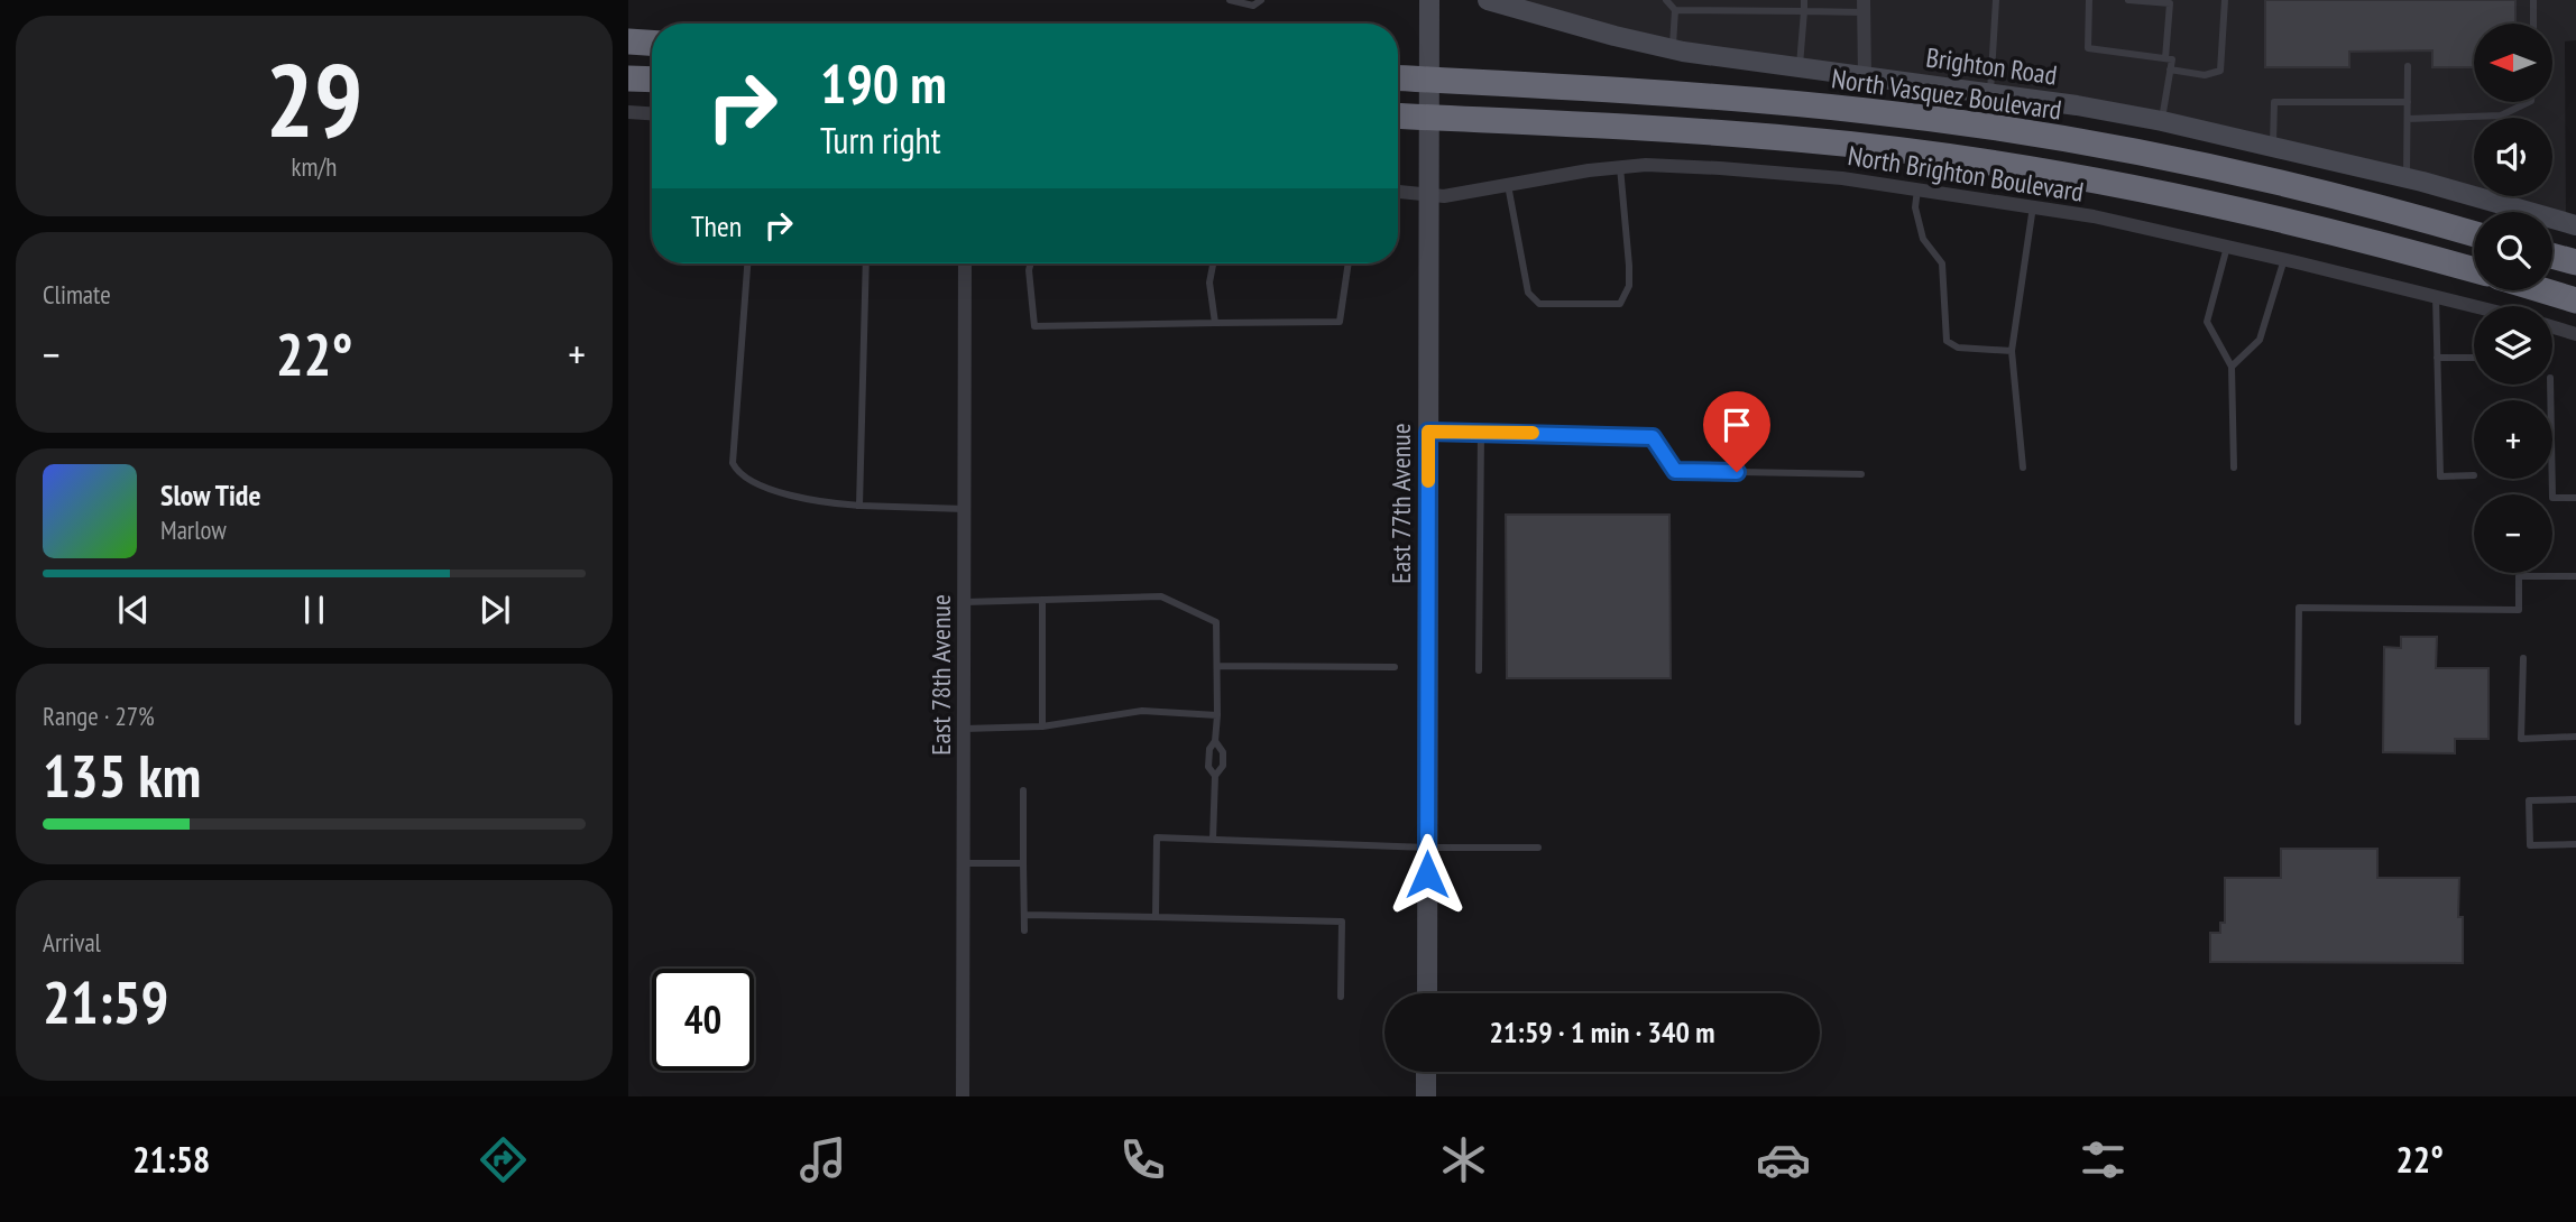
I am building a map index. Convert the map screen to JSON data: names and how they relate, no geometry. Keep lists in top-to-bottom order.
{
  "streets": {
    "highway": ["North Vasquez Boulevard"],
    "street": [
      "Brighton Road",
      "North Brighton Boulevard",
      "East 77th Avenue",
      "East 78th Avenue"
    ]
  },
  "crossings": [
    ["North Vasquez Boulevard", "East 77th Avenue"],
    ["North Brighton Boulevard", "East 77th Avenue"]
  ],
  "north": "left",
  "page": {
    "tile": [
      ["29", "km/h"],
      "Climate",
      ["Range · 27%", "135 km"],
      ["Arrival", "21:59"]
    ],
    "map_buttons": ["+", "−"],
    "turn": ["190 m", "Turn right"],
    "then": "Then",
    "heat": ["−", "22°", "+"],
    "song": ["Slow Tide", "Marlow"],
    "limit": "40",
    "trip": "21:59 · 1 min · 340 m",
    "tabs": ["21:58", "22°"]
  }
}
